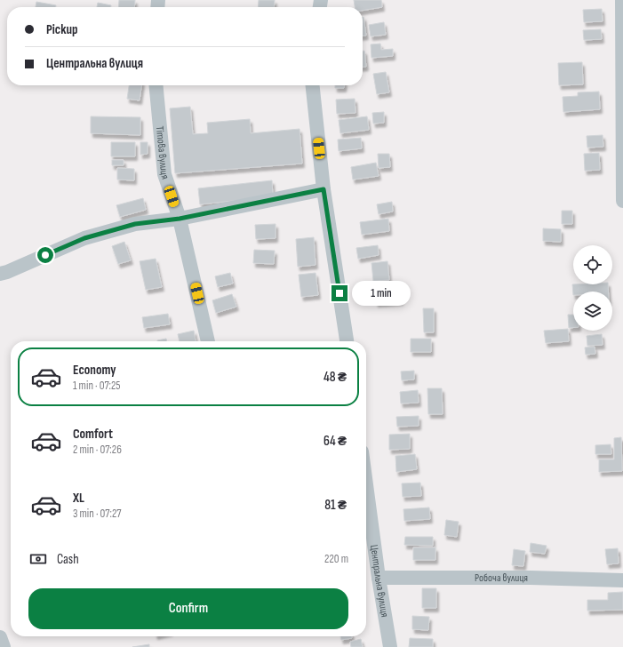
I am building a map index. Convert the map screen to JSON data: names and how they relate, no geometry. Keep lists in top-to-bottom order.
{
  "streets": {
    "street": ["Тітова вулиця", "Робоча вулиця", "Центральна вулиця"]
  },
  "crossings": [
    ["Робоча вулиця", "Центральна вулиця"]
  ],
  "page": {
    "banner": ["Pickup", "Центральна вулиця"],
    "bubble": "1 min",
    "list": [
      {
        "name": "Economy",
        "note": "1 min · 07:25",
        "value": "48 ₴"
      },
      {
        "name": "Comfort",
        "note": "2 min · 07:26",
        "value": "64 ₴"
      },
      {
        "name": "XL",
        "note": "3 min · 07:27",
        "value": "81 ₴"
      }
    ],
    "pay": ["Cash", "220 m"],
    "buttons": "Confirm"
  }
}
